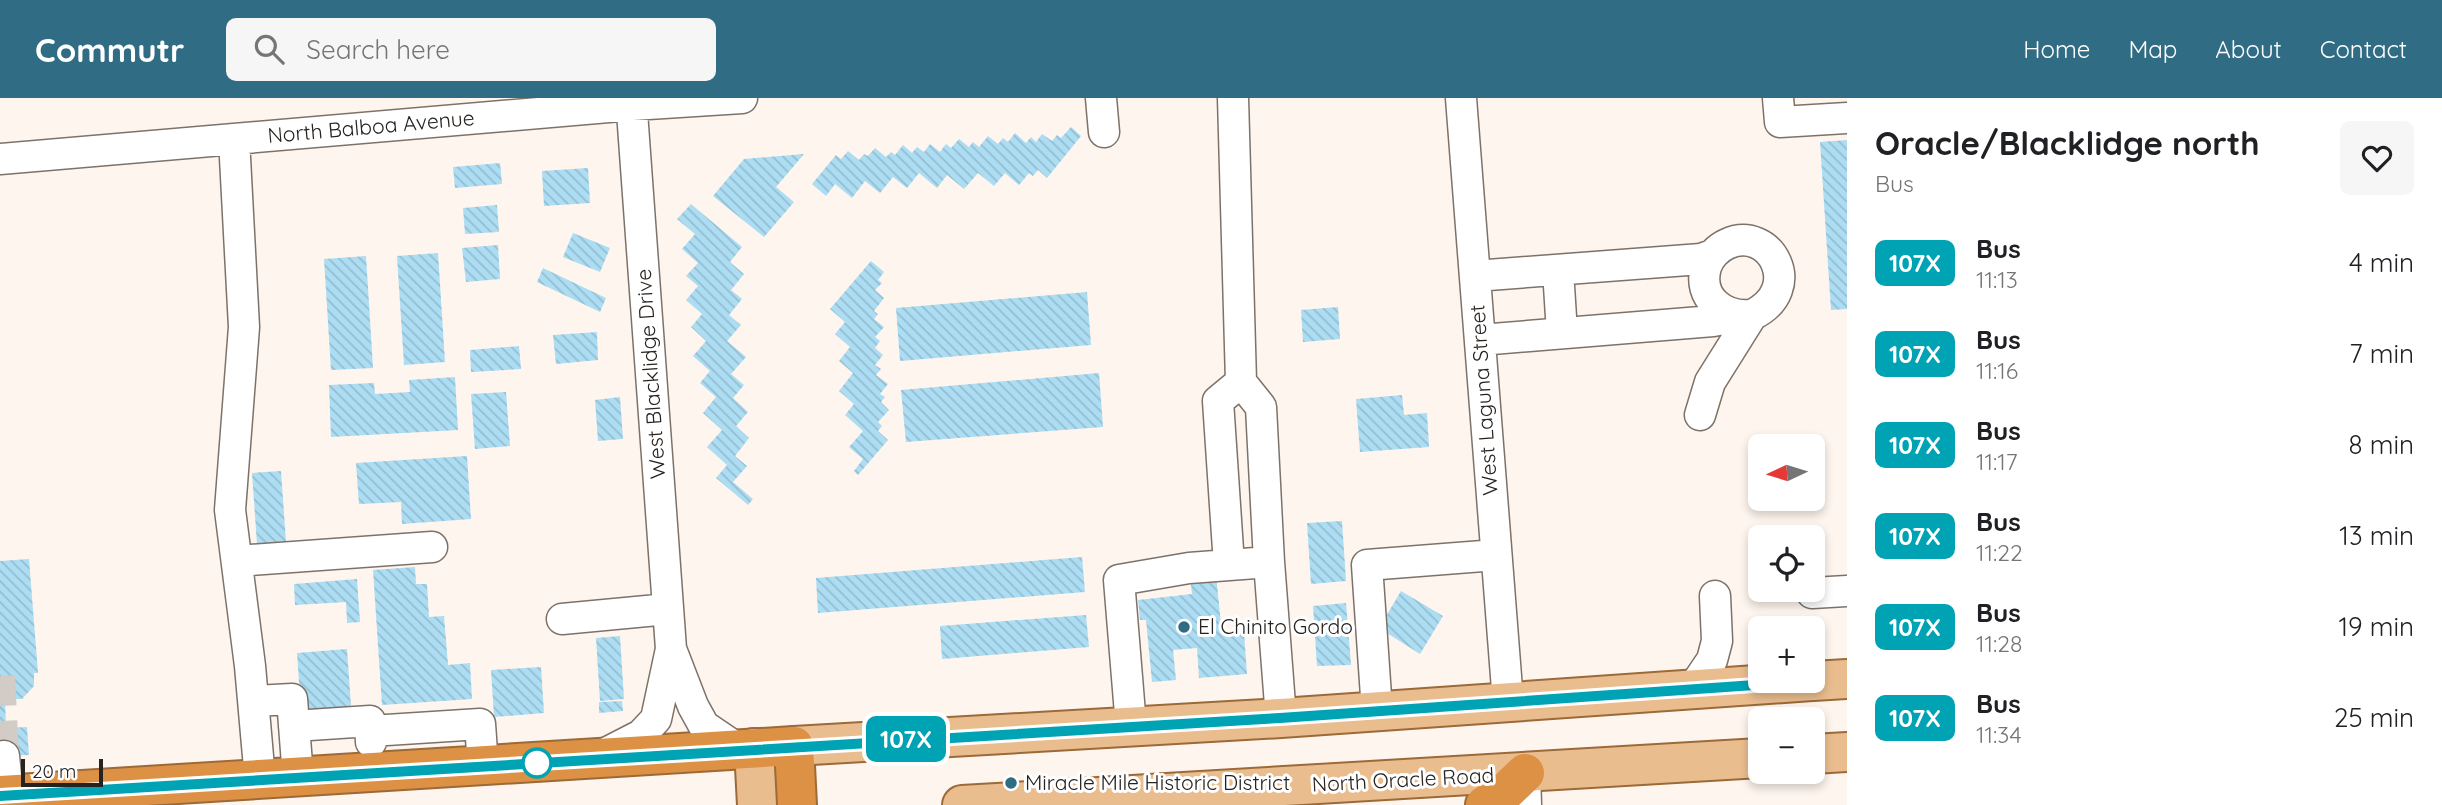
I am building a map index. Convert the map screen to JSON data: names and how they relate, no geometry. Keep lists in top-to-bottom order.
{
  "streets": {
    "main road": ["North Oracle Road"],
    "street": ["North Balboa Avenue", "West Blacklidge Drive", "West Laguna Street"]
  },
  "crossings": [
    ["North Balboa Avenue", "West Blacklidge Drive"]
  ],
  "places": ["El Chinito Gordo", "Miracle Mile Historic District"],
  "lines": ["bus line 107X"],
  "scale_bar": "20 m",
  "north": "left",
  "page": {
    "header": "Commutr",
    "search": "Search here",
    "nav": [
      "Home",
      "Map",
      "About",
      "Contact"
    ],
    "on_map": "107X",
    "heading": ["Oracle/Blacklidge north", "Bus"],
    "list": [
      {
        "mark": "107X",
        "name": "Bus",
        "note": "11:13",
        "value": "4 min"
      },
      {
        "mark": "107X",
        "name": "Bus",
        "note": "11:16",
        "value": "7 min"
      },
      {
        "mark": "107X",
        "name": "Bus",
        "note": "11:17",
        "value": "8 min"
      },
      {
        "mark": "107X",
        "name": "Bus",
        "note": "11:22",
        "value": "13 min"
      },
      {
        "mark": "107X",
        "name": "Bus",
        "note": "11:28",
        "value": "19 min"
      },
      {
        "mark": "107X",
        "name": "Bus",
        "note": "11:34",
        "value": "25 min"
      }
    ],
    "map_buttons": ["+", "−"],
    "scale": "20 m"
  }
}
